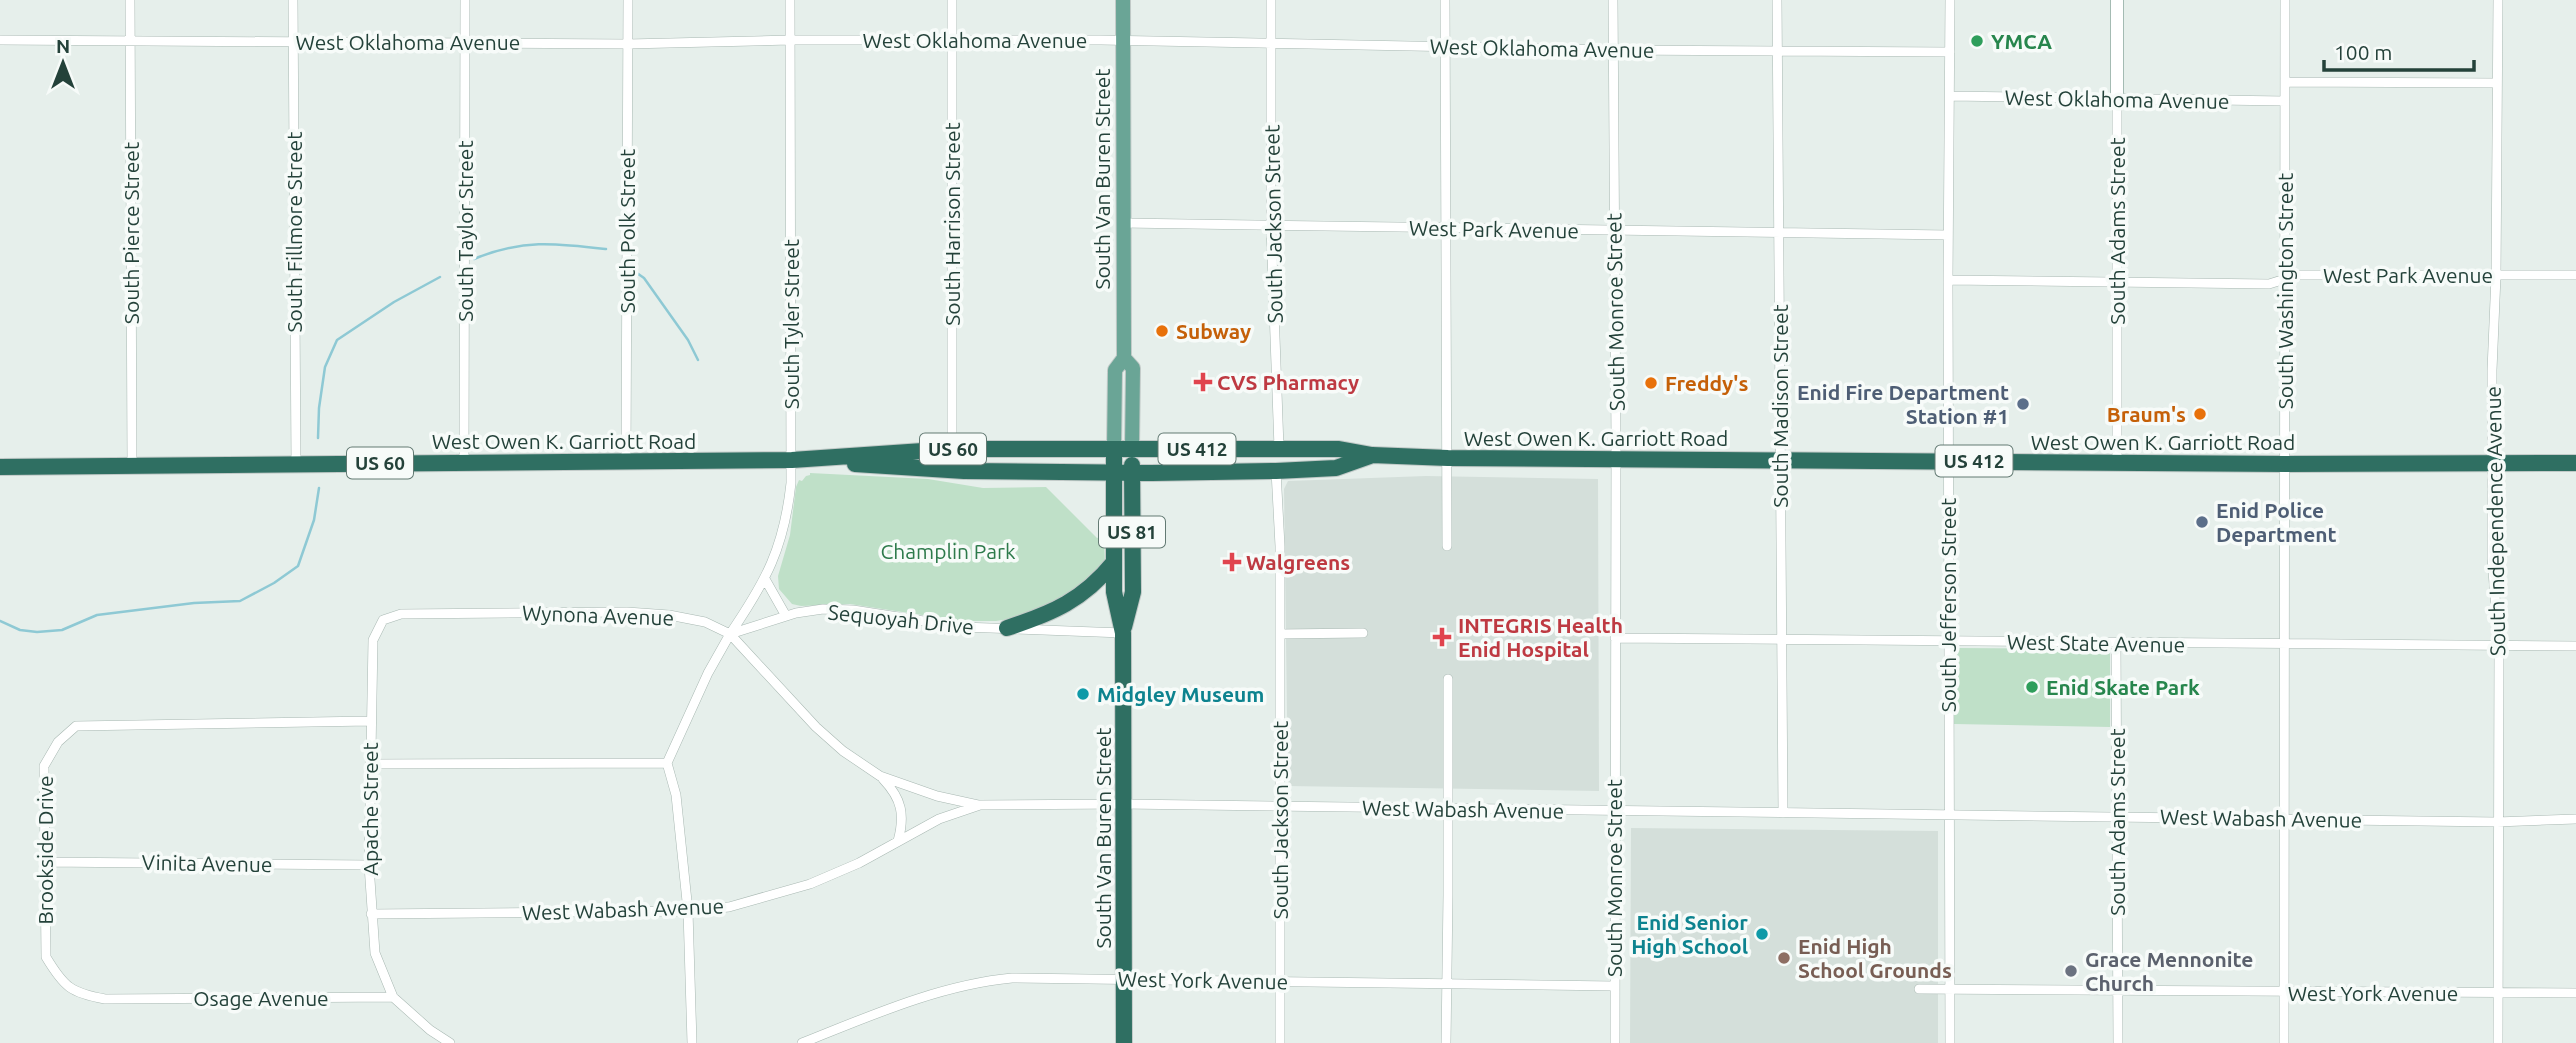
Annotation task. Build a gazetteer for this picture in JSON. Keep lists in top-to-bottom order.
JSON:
{
  "streets": {
    "highway": [
      "South Van Buren Street",
      "West Owen K. Garriott Road",
      "US 60",
      "US 412",
      "US 81"
    ],
    "street": [
      "West Oklahoma Avenue",
      "South Harrison Street",
      "South Jackson Street",
      "West Park Avenue",
      "South Taylor Street",
      "South Polk Street",
      "South Adams Street",
      "South Fillmore Street",
      "South Pierce Street",
      "South Washington Street",
      "South Monroe Street",
      "South Tyler Street",
      "South Madison Street",
      "South Independence Avenue",
      "South Jefferson Street",
      "Wynona Avenue",
      "Sequoyah Drive",
      "West State Avenue",
      "Apache Street",
      "West Wabash Avenue",
      "Brookside Drive",
      "Vinita Avenue",
      "West York Avenue",
      "Osage Avenue"
    ]
  },
  "crossings": [
    ["West Oklahoma Avenue", "South Van Buren Street"],
    ["West Oklahoma Avenue", "South Harrison Street"],
    ["West Oklahoma Avenue", "South Jackson Street"],
    ["West Oklahoma Avenue", "South Taylor Street"],
    ["West Oklahoma Avenue", "South Polk Street"],
    ["West Oklahoma Avenue", "South Adams Street"],
    ["West Oklahoma Avenue", "South Fillmore Street"],
    ["West Oklahoma Avenue", "South Pierce Street"],
    ["West Oklahoma Avenue", "South Washington Street"],
    ["West Oklahoma Avenue", "South Monroe Street"],
    ["West Oklahoma Avenue", "South Tyler Street"],
    ["West Oklahoma Avenue", "South Madison Street"],
    ["West Oklahoma Avenue", "South Jefferson Street"],
    ["South Van Buren Street", "West Park Avenue"],
    ["South Van Buren Street", "West Owen K. Garriott Road"],
    ["South Van Buren Street", "Sequoyah Drive"],
    ["South Van Buren Street", "West Wabash Avenue"],
    ["South Van Buren Street", "West York Avenue"],
    ["South Harrison Street", "West Owen K. Garriott Road"],
    ["South Jackson Street", "West Park Avenue"],
    ["South Jackson Street", "West Owen K. Garriott Road"],
    ["South Jackson Street", "West Wabash Avenue"],
    ["South Jackson Street", "West York Avenue"],
    ["West Park Avenue", "South Adams Street"],
    ["West Park Avenue", "South Washington Street"],
    ["West Park Avenue", "South Monroe Street"],
    ["West Park Avenue", "South Madison Street"],
    ["West Park Avenue", "South Independence Avenue"],
    ["West Park Avenue", "South Jefferson Street"],
    ["South Taylor Street", "West Owen K. Garriott Road"],
    ["South Polk Street", "West Owen K. Garriott Road"],
    ["South Adams Street", "West Owen K. Garriott Road"],
    ["South Adams Street", "West State Avenue"],
    ["South Adams Street", "West Wabash Avenue"],
    ["South Adams Street", "West York Avenue"],
    ["South Fillmore Street", "West Owen K. Garriott Road"],
    ["South Pierce Street", "West Owen K. Garriott Road"],
    ["South Washington Street", "West Owen K. Garriott Road"],
    ["South Washington Street", "West State Avenue"],
    ["South Washington Street", "West Wabash Avenue"],
    ["South Washington Street", "West York Avenue"],
    ["South Monroe Street", "West Owen K. Garriott Road"],
    ["South Monroe Street", "West State Avenue"],
    ["South Monroe Street", "West Wabash Avenue"],
    ["South Monroe Street", "West York Avenue"],
    ["South Tyler Street", "West Owen K. Garriott Road"],
    ["South Tyler Street", "Wynona Avenue"],
    ["South Tyler Street", "Sequoyah Drive"],
    ["South Madison Street", "West Owen K. Garriott Road"],
    ["South Madison Street", "West State Avenue"],
    ["South Madison Street", "West Wabash Avenue"],
    ["West Owen K. Garriott Road", "South Independence Avenue"],
    ["West Owen K. Garriott Road", "South Jefferson Street"],
    ["South Independence Avenue", "West State Avenue"],
    ["South Independence Avenue", "West Wabash Avenue"],
    ["South Independence Avenue", "West York Avenue"],
    ["South Jefferson Street", "West State Avenue"],
    ["South Jefferson Street", "West Wabash Avenue"],
    ["South Jefferson Street", "West York Avenue"],
    ["Wynona Avenue", "Sequoyah Drive"],
    ["Wynona Avenue", "Apache Street"],
    ["Wynona Avenue", "West Wabash Avenue"],
    ["Apache Street", "West Wabash Avenue"],
    ["Apache Street", "Brookside Drive"],
    ["Apache Street", "Vinita Avenue"],
    ["Apache Street", "Osage Avenue"],
    ["Brookside Drive", "Vinita Avenue"],
    ["Brookside Drive", "Osage Avenue"]
  ],
  "parks": ["Champlin Park"],
  "places": {
    "other": [
      "YMCA",
      "Subway",
      "Freddy's",
      "Enid Fire Department Station #1",
      "Braum's",
      "Enid Police Department",
      "Enid Skate Park",
      "Midgley Museum",
      "Enid Senior High School",
      "Enid High School Grounds",
      "Grace Mennonite Church"
    ],
    "health": ["CVS Pharmacy", "Walgreens", "INTEGRIS Health Enid Hospital"]
  },
  "scale_bar": "100 m",
  "north": "top"
}
